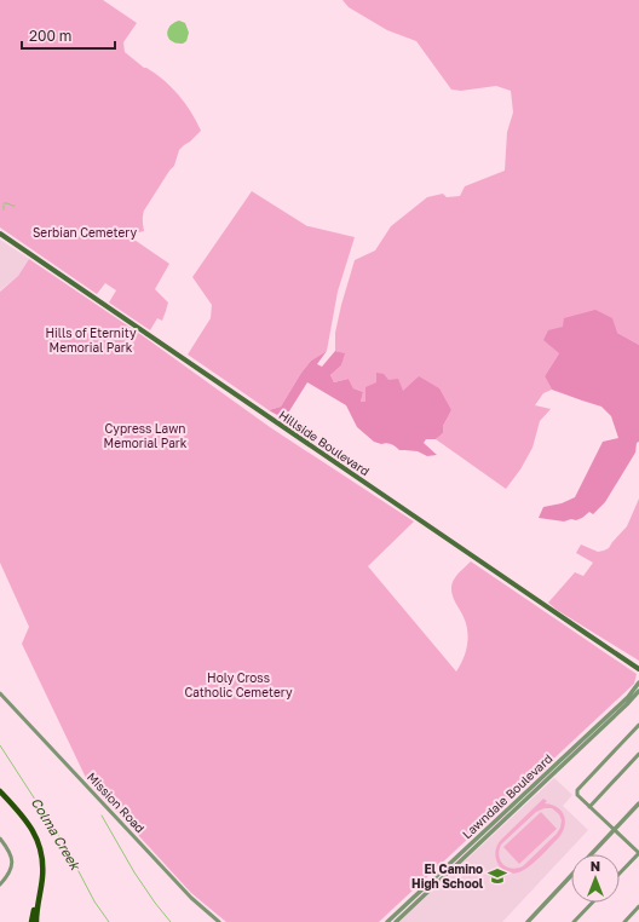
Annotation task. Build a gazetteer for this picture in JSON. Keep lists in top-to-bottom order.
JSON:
{
  "streets": {
    "main road": ["Hillside Boulevard"],
    "street": ["Lawndale Boulevard", "Mission Road"]
  },
  "water": ["Colma Creek"],
  "parks": [
    "Serbian Cemetery",
    "Hills of Eternity Memorial Park",
    "Cypress Lawn Memorial Park",
    "Holy Cross Catholic Cemetery"
  ],
  "places": {
    "school or university": ["El Camino High School"]
  },
  "scale_bar": "200 m",
  "north": "top"
}
